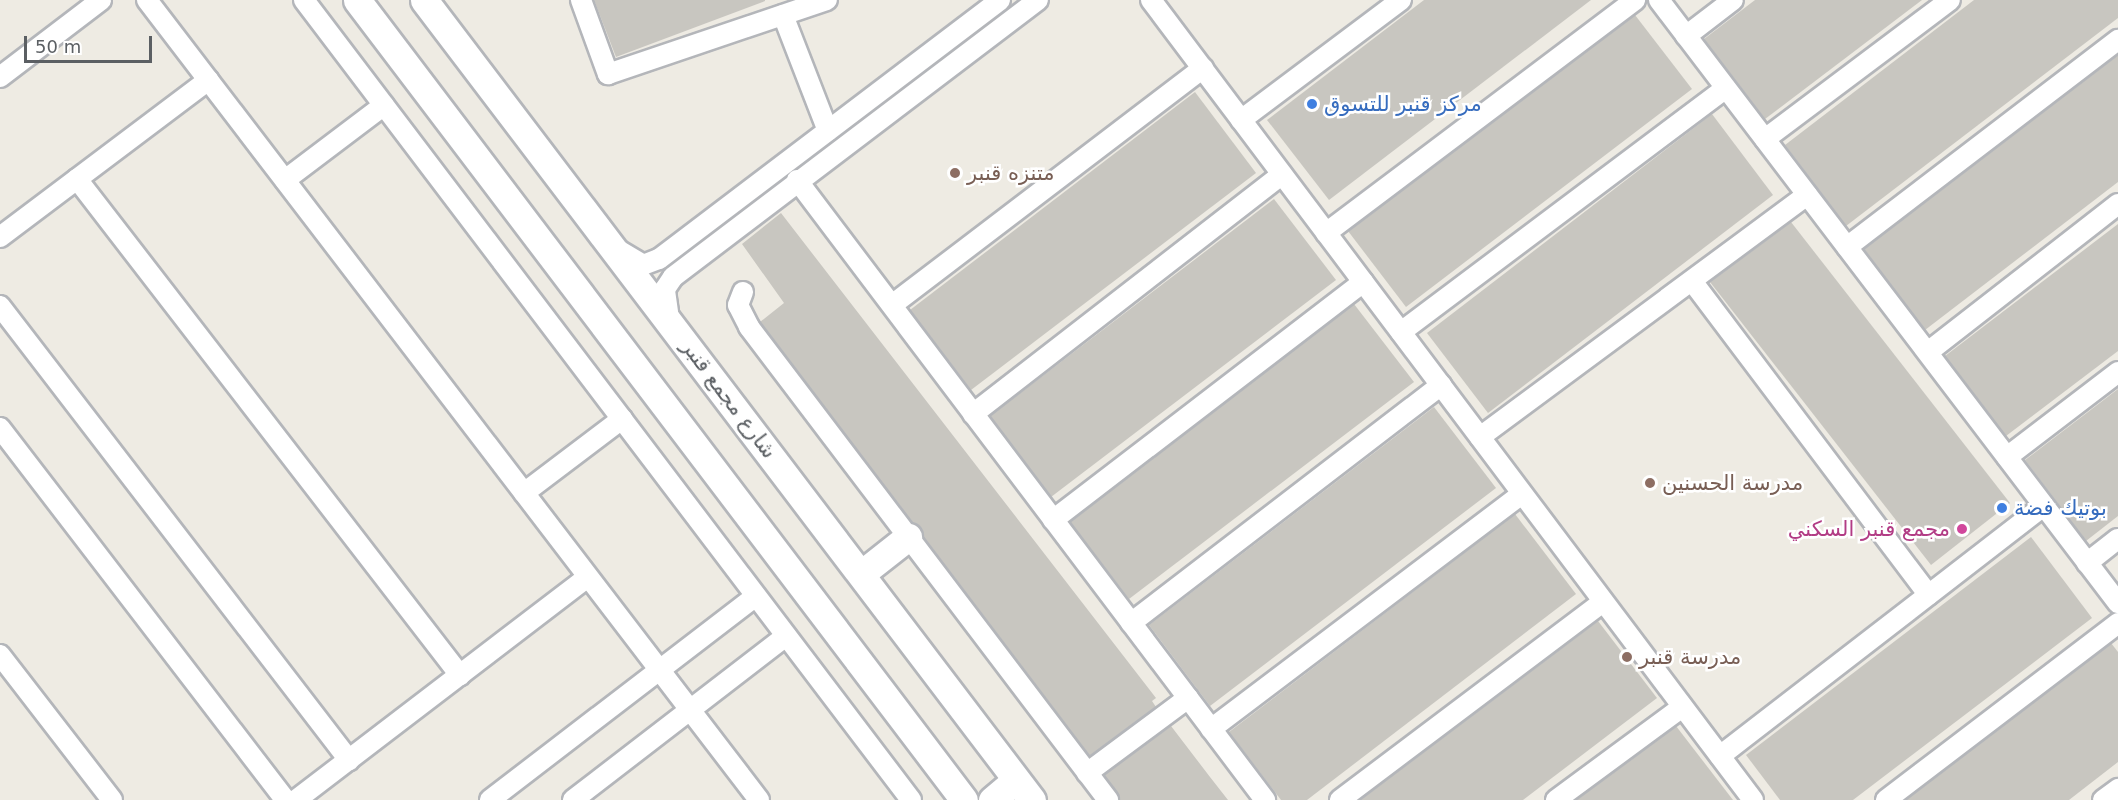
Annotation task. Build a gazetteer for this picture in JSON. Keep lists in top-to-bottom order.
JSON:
{
  "streets": {
    "main road": ["شارع مجمع قنبر"]
  },
  "places": [
    "مركز قنبر للتسوق",
    "متنزه قنبر",
    "مدرسة الحسنين",
    "بوتيك فضة",
    "مجمع قنبر السكني",
    "مدرسة قنبر"
  ],
  "scale_bar": "50 m"
}
